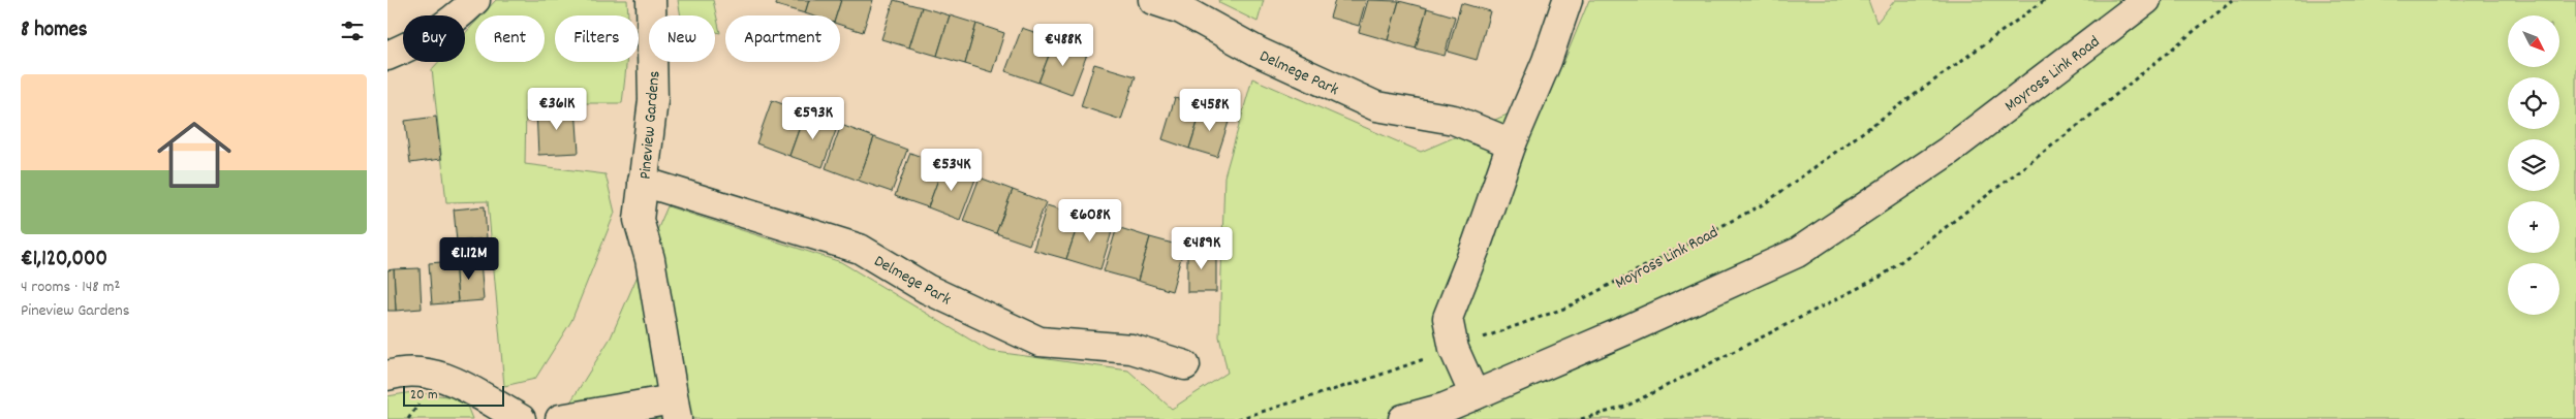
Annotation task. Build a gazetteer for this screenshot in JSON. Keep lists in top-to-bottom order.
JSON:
{
  "streets": {
    "street": ["Delmege Park", "Moyross Link Road", "Pineview Gardens"]
  },
  "crossings": [
    ["Delmege Park", "Pineview Gardens"]
  ],
  "scale_bar": "20 m",
  "north": "bottom right",
  "page": {
    "heading": "8 homes",
    "map_buttons": ["+", "−"],
    "chip": [
      "Buy",
      "Rent",
      "Filters",
      "New",
      "Apartment"
    ],
    "price": [
      "€488K",
      "€361K",
      "€458K",
      "€593K",
      "€534K",
      "€608K",
      "€489K",
      "€1.12M"
    ],
    "list": [
      {
        "name": "€1,120,000",
        "note": "4 rooms · 148 m² · Pineview Gardens"
      }
    ],
    "scale": "20 m"
  }
}
